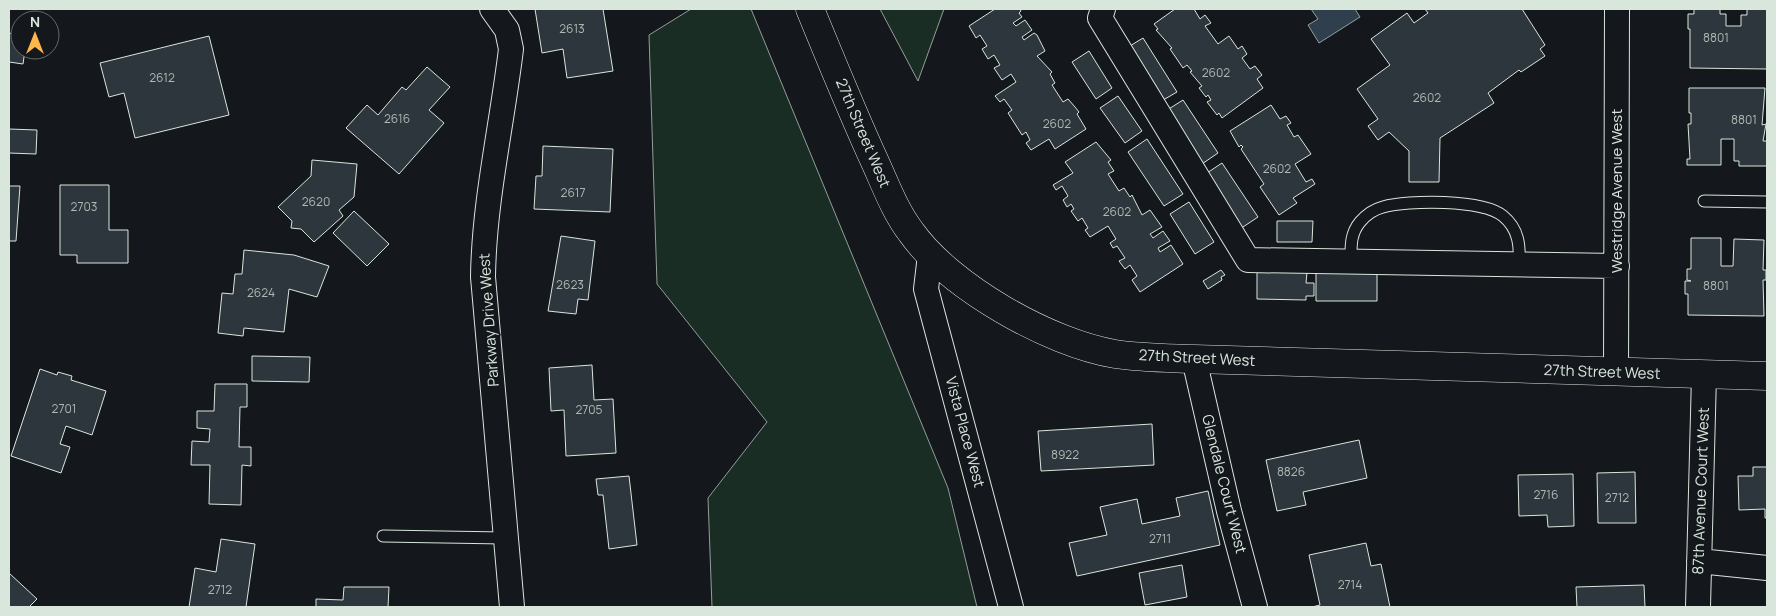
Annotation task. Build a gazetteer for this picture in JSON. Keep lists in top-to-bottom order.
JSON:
{
  "streets": {
    "street": [
      "27th Street West",
      "Westridge Avenue West",
      "Parkway Drive West",
      "Vista Place West",
      "Glendale Court West",
      "87th Avenue Court West"
    ]
  },
  "crossings": [
    ["27th Street West", "Westridge Avenue West"],
    ["27th Street West", "Vista Place West"],
    ["27th Street West", "Glendale Court West"],
    ["27th Street West", "87th Avenue Court West"]
  ],
  "house_numbers": [
    "2613",
    "8801",
    "2602",
    "2612",
    "2602",
    "2616",
    "8801",
    "2602",
    "2602",
    "2617",
    "2620",
    "2703",
    "2602",
    "2623",
    "8801",
    "2624",
    "2701",
    "2705",
    "8922",
    "8826",
    "2716",
    "2712",
    "2711",
    "2714",
    "2712"
  ],
  "north": "top"
}
